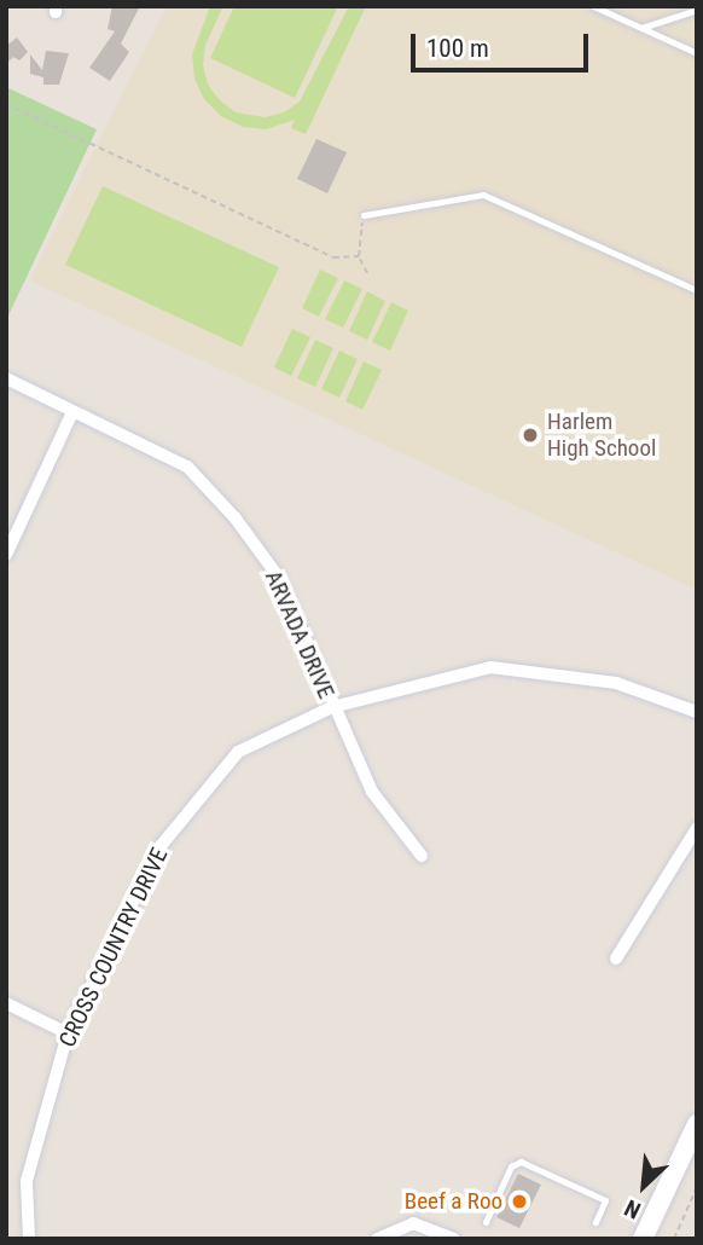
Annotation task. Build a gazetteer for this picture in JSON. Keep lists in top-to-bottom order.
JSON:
{
  "streets": {
    "street": ["ARVADA DRIVE", "CROSS COUNTRY DRIVE"]
  },
  "crossings": [
    ["ARVADA DRIVE", "CROSS COUNTRY DRIVE"]
  ],
  "places": ["Harlem High School", "Beef a Roo"],
  "scale_bar": "100 m",
  "north": "bottom left"
}
